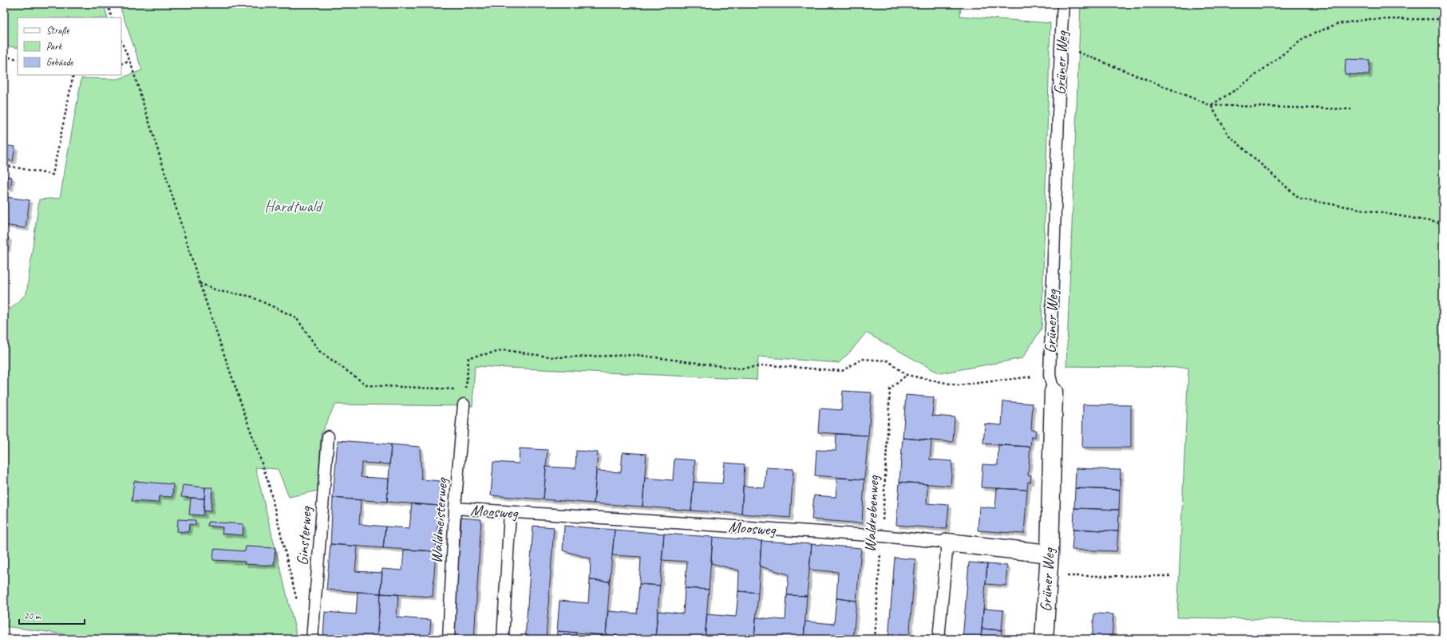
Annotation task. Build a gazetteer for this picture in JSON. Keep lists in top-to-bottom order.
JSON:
{
  "streets": {
    "street": ["Grüner Weg", "Moosweg"],
    "lane": ["Waldmeisterweg", "Ginsterweg"],
    "path": ["Waldrebenweg"]
  },
  "crossings": [
    ["Grüner Weg", "Moosweg"],
    ["Moosweg", "Waldrebenweg"],
    ["Moosweg", "Waldmeisterweg"]
  ],
  "parks": ["Hardtwald"],
  "legend": ["Straße", "Park", "Gebäude"],
  "scale_bar": "20 m"
}
